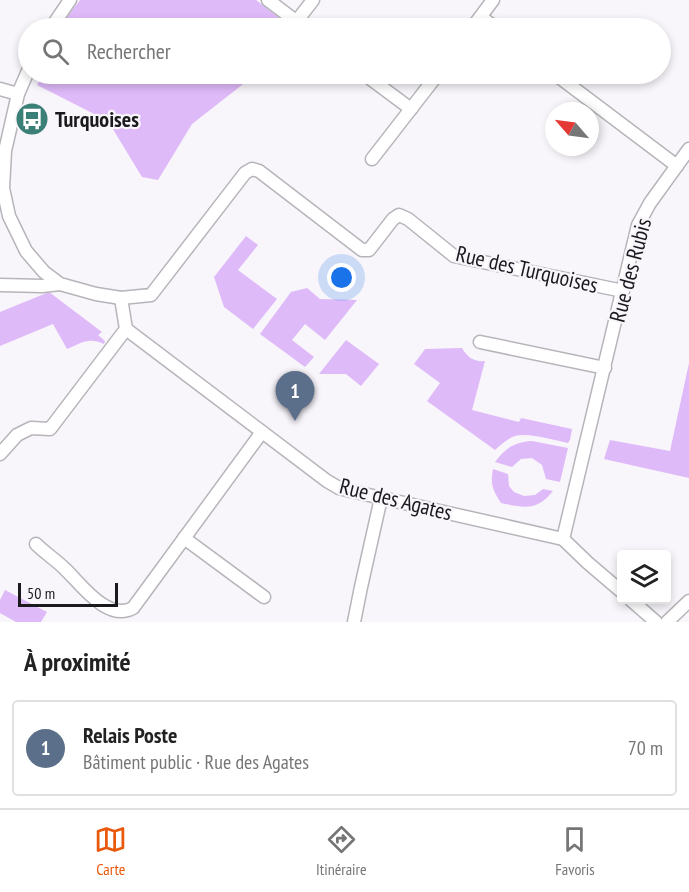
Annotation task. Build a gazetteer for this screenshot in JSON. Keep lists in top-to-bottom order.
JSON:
{
  "streets": {
    "street": ["Rue des Turquoises", "Rue des Rubis", "Rue des Agates"]
  },
  "crossings": [
    ["Rue des Turquoises", "Rue des Rubis"],
    ["Rue des Rubis", "Rue des Agates"]
  ],
  "places": {
    "bus stop": ["Turquoises"]
  },
  "scale_bar": "50 m",
  "north": "top left",
  "page": {
    "search": "Rechercher",
    "pins": "1",
    "scale": "50 m",
    "heading": "À proximité",
    "list": [
      {
        "mark": "1",
        "name": "Relais Poste",
        "note": "Bâtiment public · Rue des Agates",
        "value": "70 m"
      }
    ],
    "nav": ["Carte", "Itinéraire", "Favoris"]
  }
}
